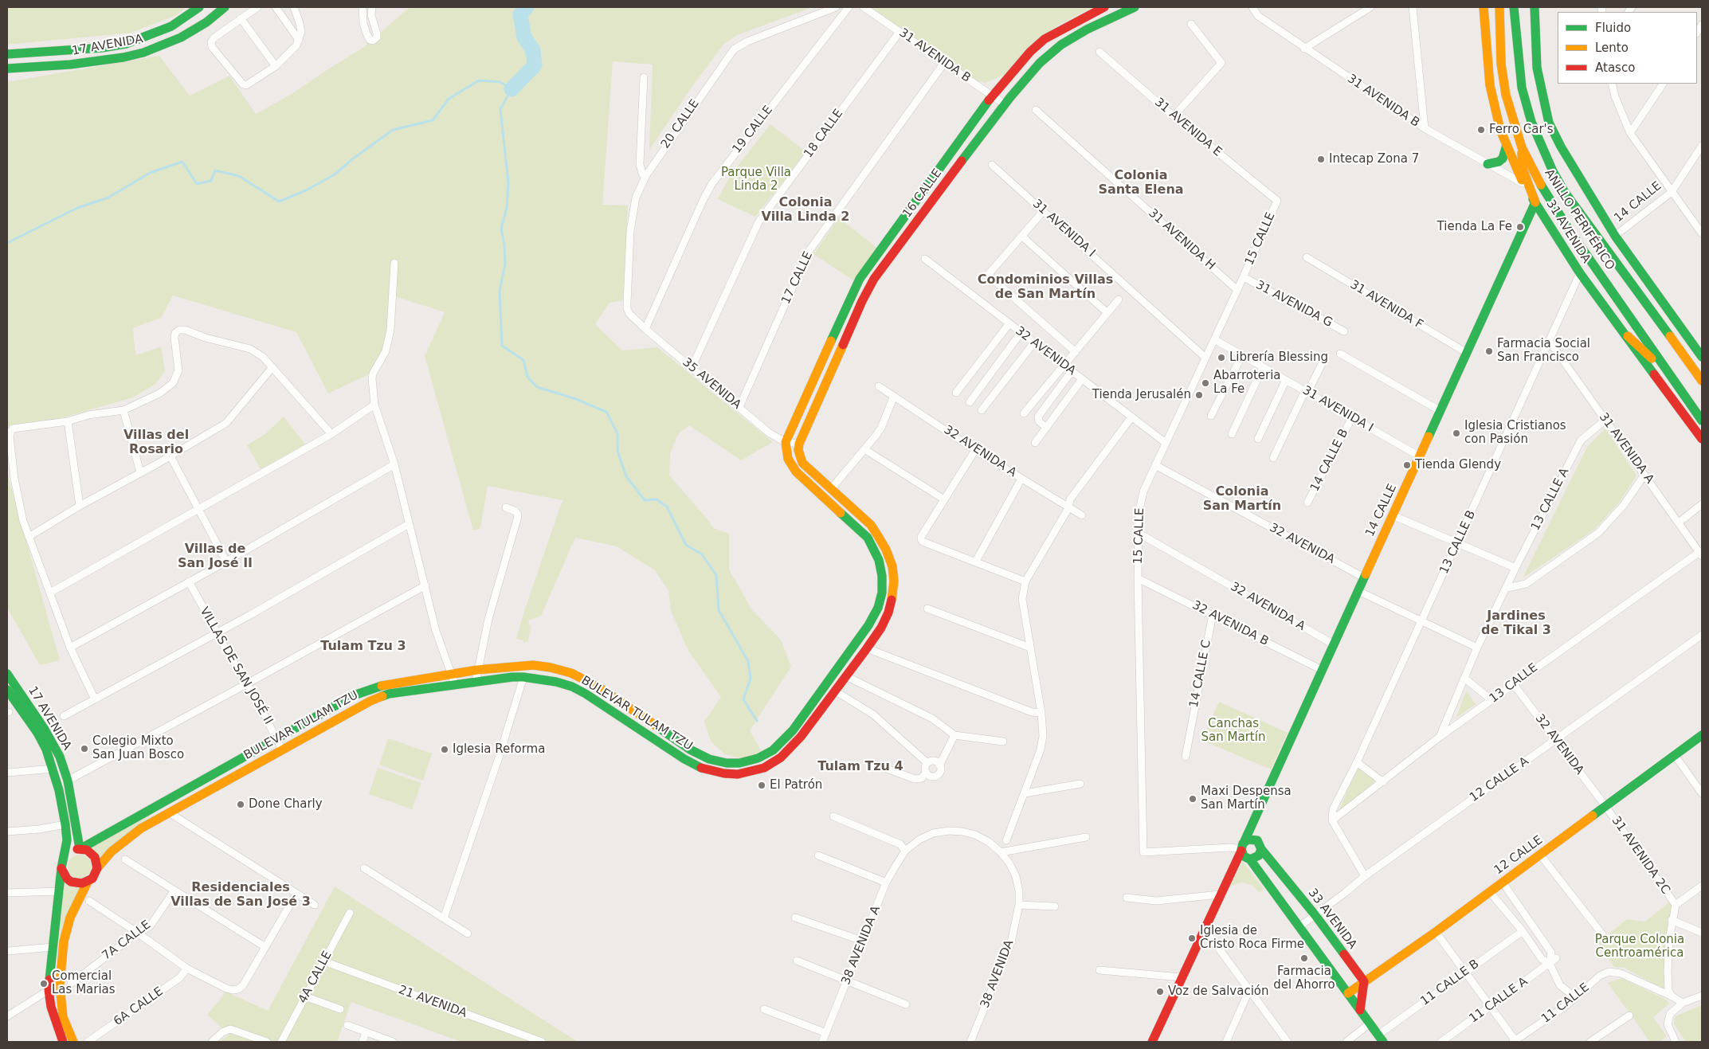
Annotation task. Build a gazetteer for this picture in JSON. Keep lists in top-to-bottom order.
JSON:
{
  "streets": {
    "main road": [
      "17 AVENIDA",
      "16 CALLE",
      "14 CALLE",
      "ANILLO PERIFÉRICO",
      "31 AVENIDA",
      "BULEVAR TULAM TZU",
      "12 CALLE",
      "33 AVENIDA"
    ],
    "street": [
      "31 AVENIDA B",
      "20 CALLE",
      "31 AVENIDA E",
      "19 CALLE",
      "18 CALLE",
      "31 AVENIDA I",
      "15 CALLE",
      "31 AVENIDA H",
      "17 CALLE",
      "31 AVENIDA G",
      "31 AVENIDA F",
      "32 AVENIDA",
      "35 AVENIDA",
      "31 AVENIDA A",
      "32 AVENIDA A",
      "14 CALLE B",
      "13 CALLE A",
      "13 CALLE B",
      "32 AVENIDA B",
      "VILLAS DE SAN JOSÉ II",
      "14 CALLE C",
      "13 CALLE",
      "12 CALLE A",
      "31 AVENIDA 2C",
      "7A CALLE",
      "38 AVENIDA A",
      "38 AVENIDA",
      "4A CALLE",
      "11 CALLE B",
      "11 CALLE A",
      "21 AVENIDA",
      "11 CALLE",
      "6A CALLE"
    ]
  },
  "crossings": [
    ["17 AVENIDA", "BULEVAR TULAM TZU"],
    ["31 AVENIDA B", "18 CALLE"],
    ["31 AVENIDA B", "16 CALLE"],
    ["31 AVENIDA B", "31 AVENIDA"],
    ["31 AVENIDA B", "17 CALLE"],
    ["20 CALLE", "35 AVENIDA"],
    ["31 AVENIDA E", "15 CALLE"],
    ["19 CALLE", "35 AVENIDA"],
    ["18 CALLE", "35 AVENIDA"],
    ["16 CALLE", "35 AVENIDA"],
    ["16 CALLE", "BULEVAR TULAM TZU"],
    ["14 CALLE", "31 AVENIDA I"],
    ["14 CALLE", "31 AVENIDA"],
    ["14 CALLE", "15 CALLE"],
    ["14 CALLE", "31 AVENIDA F"],
    ["14 CALLE", "32 AVENIDA"],
    ["14 CALLE", "32 AVENIDA A"],
    ["14 CALLE", "32 AVENIDA B"],
    ["31 AVENIDA I", "15 CALLE"],
    ["31 AVENIDA I", "14 CALLE B"],
    ["31 AVENIDA", "13 CALLE B"],
    ["15 CALLE", "31 AVENIDA H"],
    ["15 CALLE", "31 AVENIDA G"],
    ["15 CALLE", "32 AVENIDA"],
    ["15 CALLE", "32 AVENIDA A"],
    ["15 CALLE", "32 AVENIDA B"],
    ["17 CALLE", "35 AVENIDA"],
    ["32 AVENIDA", "13 CALLE"],
    ["32 AVENIDA", "12 CALLE A"],
    ["32 AVENIDA", "12 CALLE"],
    ["32 AVENIDA", "31 AVENIDA 2C"],
    ["35 AVENIDA", "BULEVAR TULAM TZU"],
    ["31 AVENIDA A", "13 CALLE A"],
    ["31 AVENIDA A", "13 CALLE B"],
    ["31 AVENIDA A", "13 CALLE"],
    ["13 CALLE A", "13 CALLE"],
    ["13 CALLE B", "13 CALLE"],
    ["32 AVENIDA B", "14 CALLE C"],
    ["VILLAS DE SAN JOSÉ II", "BULEVAR TULAM TZU"],
    ["12 CALLE A", "33 AVENIDA"],
    ["12 CALLE", "31 AVENIDA 2C"],
    ["12 CALLE", "33 AVENIDA"],
    ["4A CALLE", "21 AVENIDA"]
  ],
  "districts": [
    "Colonia Santa Elena",
    "Colonia Villa Linda 2",
    "Condominios Villas de San Martín",
    "Villas del Rosario",
    "Colonia San Martín",
    "Villas de San José II",
    "Jardines de Tikal 3",
    "Tulam Tzu 3",
    "Tulam Tzu 4",
    "Residenciales Villas de San José 3"
  ],
  "parks": ["Parque Villa Linda 2", "Canchas San Martín", "Parque Colonia Centroamérica"],
  "places": [
    "Ferro Car's",
    "Intecap Zona 7",
    "Tienda La Fe",
    "Farmacia Social San Francisco",
    "Librería Blessing",
    "Abarroteria La Fe",
    "Tienda Jerusalén",
    "Iglesia Cristianos con Pasión",
    "Tienda Glendy",
    "Colegio Mixto San Juan Bosco",
    "Iglesia Reforma",
    "El Patrón",
    "Maxi Despensa San Martín",
    "Done Charly",
    "Iglesia de Cristo Roca Firme",
    "Farmacia del Ahorro",
    "Comercial Las Marias",
    "Voz de Salvación"
  ],
  "legend": ["Fluido", "Lento", "Atasco"]
}
